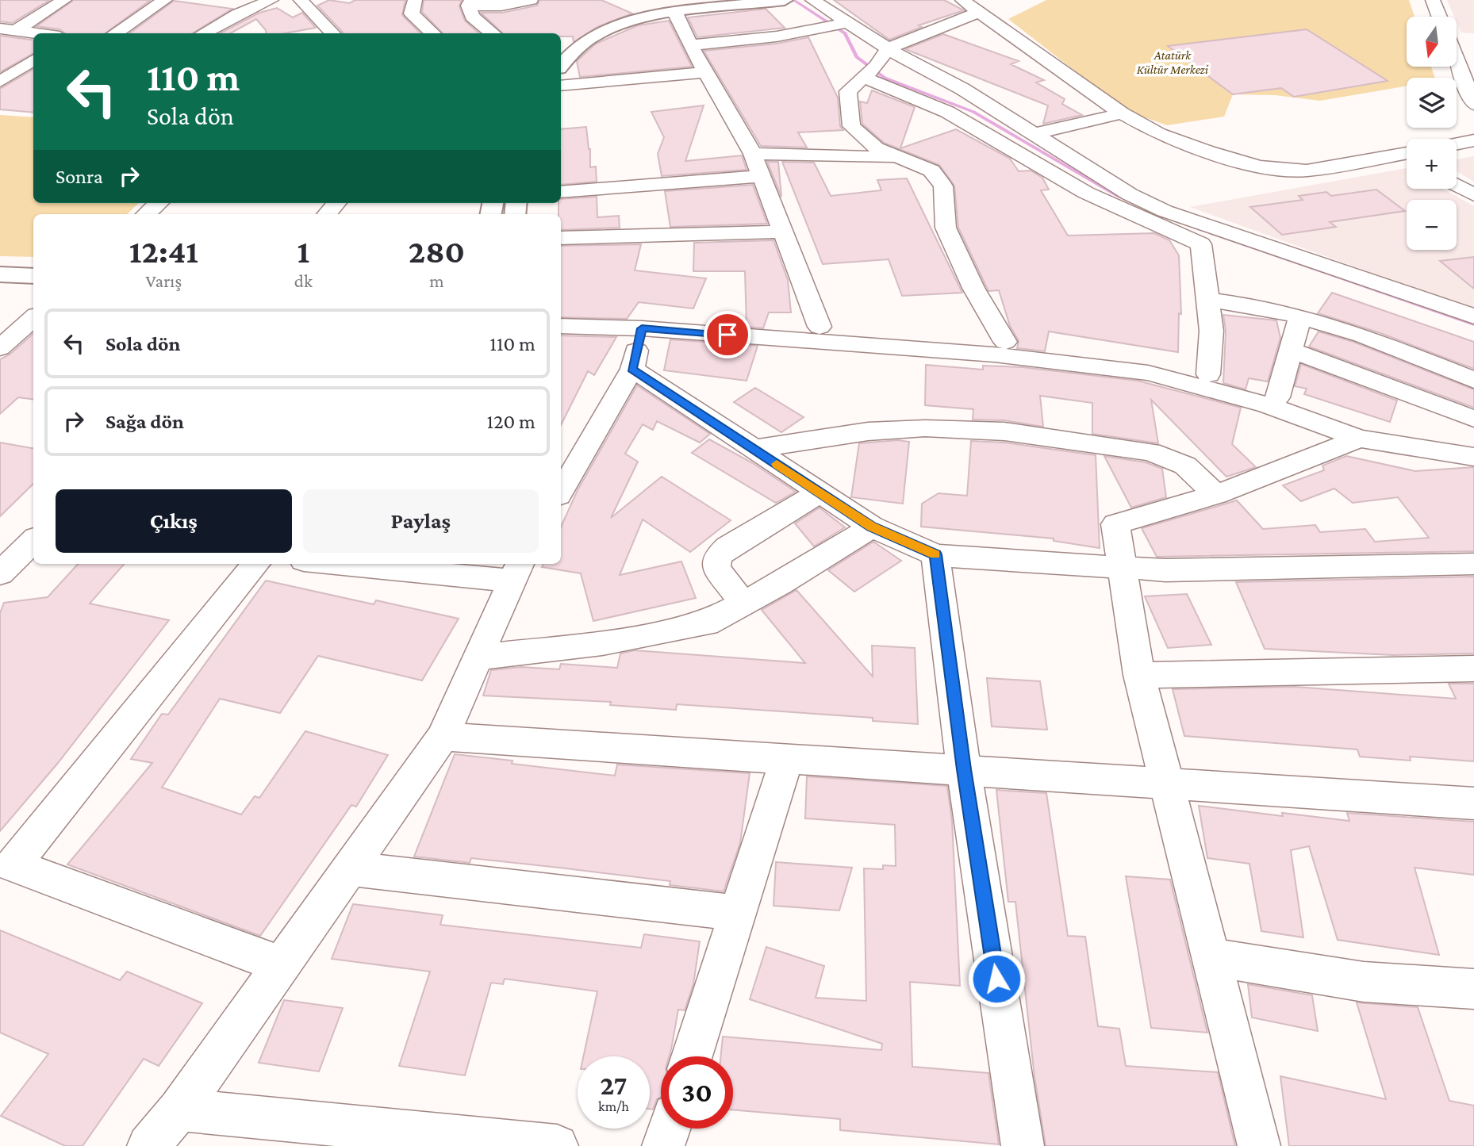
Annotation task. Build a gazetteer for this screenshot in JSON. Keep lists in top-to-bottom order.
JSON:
{
  "parks": ["Atatürk Kültür Merkezi"],
  "north": "bottom",
  "page": {
    "map_buttons": ["+", "−"],
    "turn": ["110 m", "Sola dön"],
    "then": "Sonra",
    "eta": [
      "12:41",
      "Varış",
      "1",
      "dk",
      "280",
      "m"
    ],
    "list": [
      {
        "name": "Sola dön",
        "value": "110 m"
      },
      {
        "name": "Sağa dön",
        "value": "120 m"
      }
    ],
    "buttons": ["Çıkış", "Paylaş"],
    "speed": "27 km/h",
    "limit": "30"
  }
}
